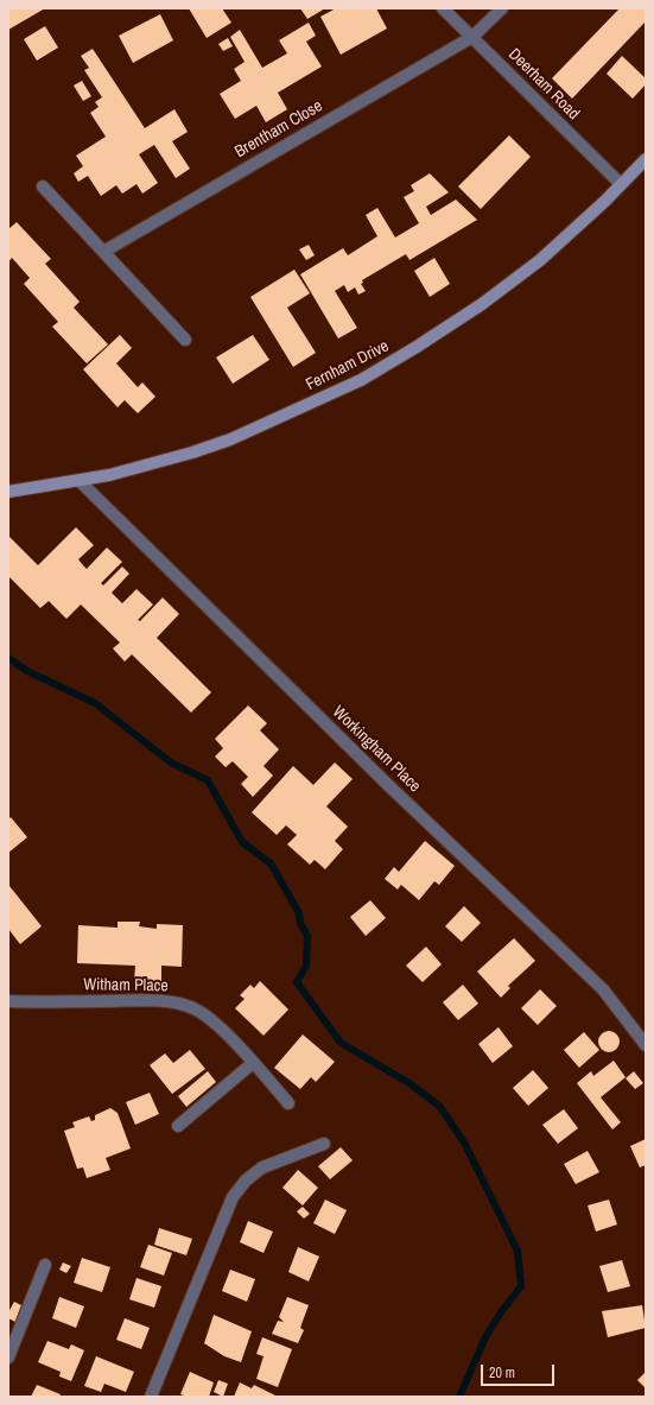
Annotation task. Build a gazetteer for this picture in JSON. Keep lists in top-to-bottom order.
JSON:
{
  "streets": {
    "street": [
      "Deerham Road",
      "Brentham Close",
      "Fernham Drive",
      "Workingham Place",
      "Witham Place"
    ]
  },
  "crossings": [
    ["Deerham Road", "Brentham Close"],
    ["Deerham Road", "Fernham Drive"],
    ["Fernham Drive", "Workingham Place"]
  ],
  "scale_bar": "20 m"
}
